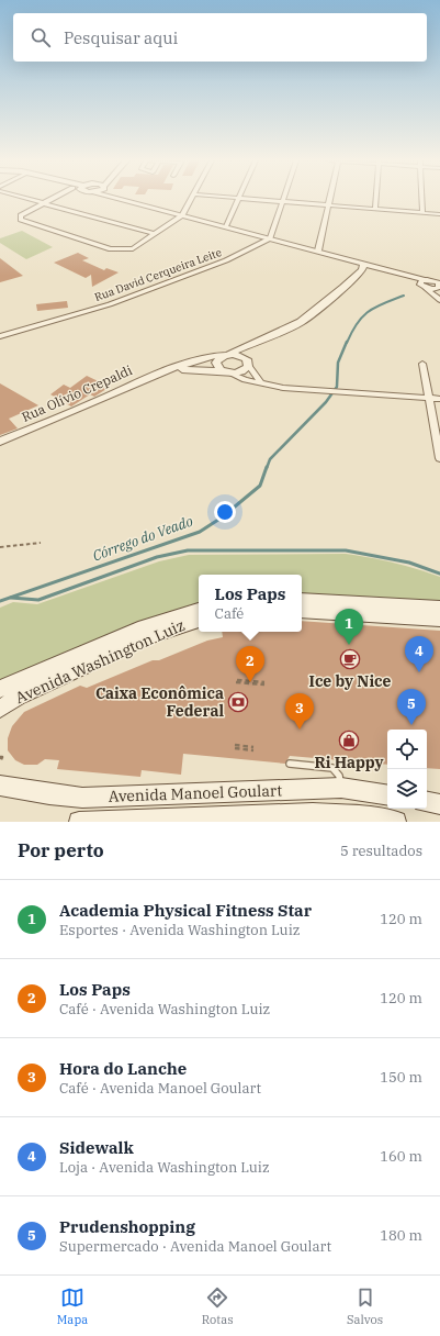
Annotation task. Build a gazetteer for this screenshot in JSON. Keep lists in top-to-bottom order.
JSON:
{
  "streets": {
    "main road": ["Avenida Washington Luiz", "Avenida Manoel Goulart"],
    "street": ["Rua David Cerqueira Leite", "Rua Olívio Crepaldi"]
  },
  "water": ["Córrego do Veado"],
  "places": {
    "cafe": ["Ice by Nice"],
    "bank": ["Caixa Econômica Federal"],
    "shop": ["Ri Happy"]
  },
  "page": {
    "search": "Pesquisar aqui",
    "popup": ["Los Paps", "Café"],
    "pins": [
      "1",
      "4",
      "2",
      "5",
      "3"
    ],
    "heading": ["Por perto", "5 resultados"],
    "list": [
      {
        "mark": "1",
        "name": "Academia Physical Fitness Star",
        "note": "Esportes · Avenida Washington Luiz",
        "value": "120 m"
      },
      {
        "mark": "2",
        "name": "Los Paps",
        "note": "Café · Avenida Washington Luiz",
        "value": "120 m"
      },
      {
        "mark": "3",
        "name": "Hora do Lanche",
        "note": "Café · Avenida Manoel Goulart",
        "value": "150 m"
      },
      {
        "mark": "4",
        "name": "Sidewalk",
        "note": "Loja · Avenida Washington Luiz",
        "value": "160 m"
      },
      {
        "mark": "5",
        "name": "Prudenshopping",
        "note": "Supermercado · Avenida Manoel Goulart",
        "value": "180 m"
      }
    ],
    "nav": ["Mapa", "Rotas", "Salvos"]
  }
}
